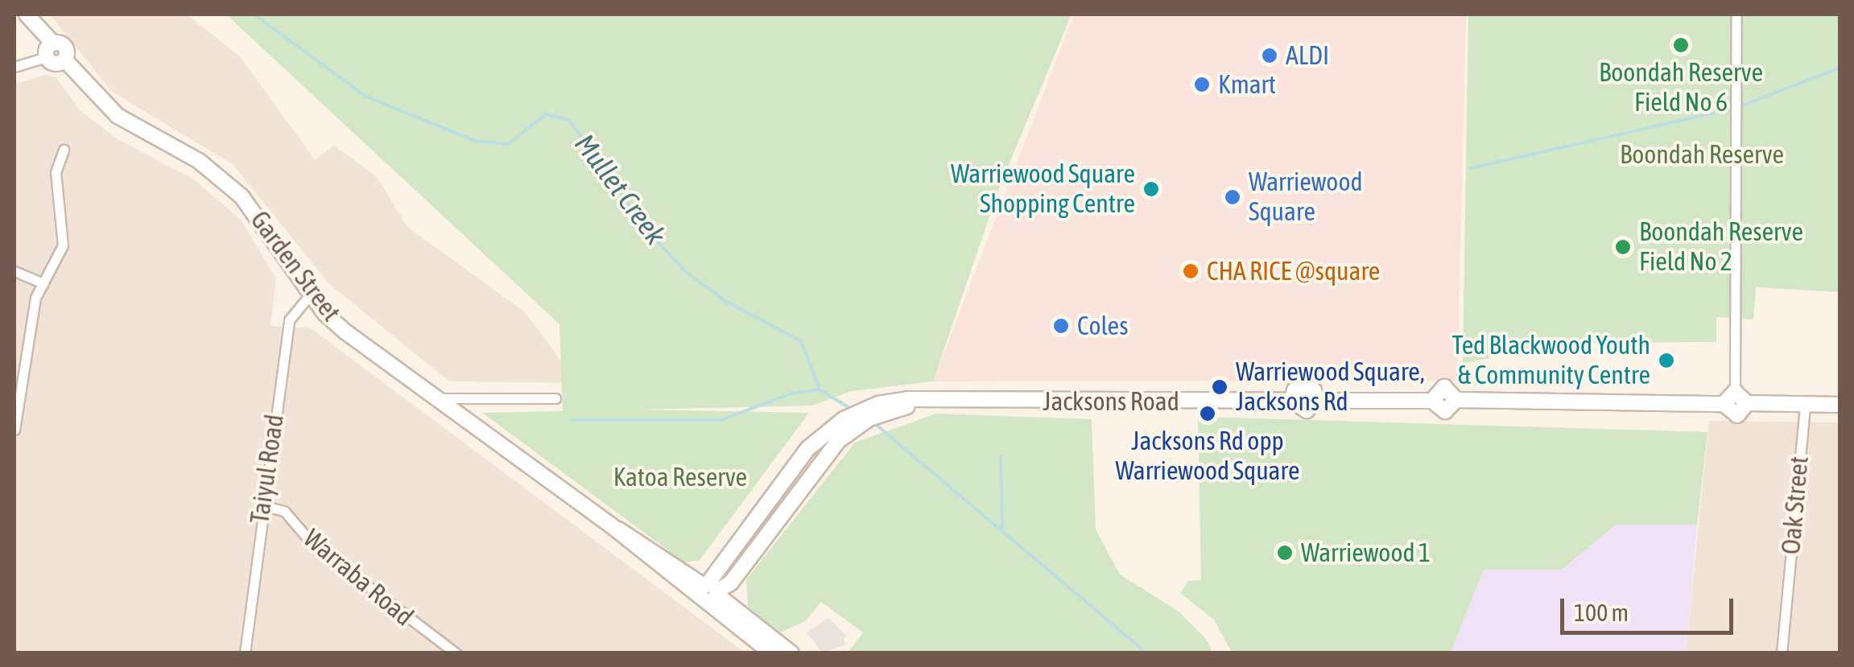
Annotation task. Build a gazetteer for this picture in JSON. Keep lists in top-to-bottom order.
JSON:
{
  "streets": {
    "street": [
      "Garden Street",
      "Jacksons Road",
      "Taiyul Road",
      "Oak Street",
      "Warraba Road"
    ]
  },
  "crossings": [
    ["Garden Street", "Jacksons Road"],
    ["Garden Street", "Taiyul Road"],
    ["Taiyul Road", "Warraba Road"]
  ],
  "water": ["Mullet Creek"],
  "parks": ["Boondah Reserve", "Katoa Reserve"],
  "places": [
    "Boondah Reserve Field No 6",
    "ALDI",
    "Kmart",
    "Warriewood Square Shopping Centre",
    "Warriewood Square",
    "Boondah Reserve Field No 2",
    "CHA RICE @square",
    "Coles",
    "Ted Blackwood Youth & Community Centre",
    "Warriewood Square, Jacksons Rd",
    "Jacksons Rd opp Warriewood Square",
    "Warriewood 1"
  ],
  "scale_bar": "100 m"
}
